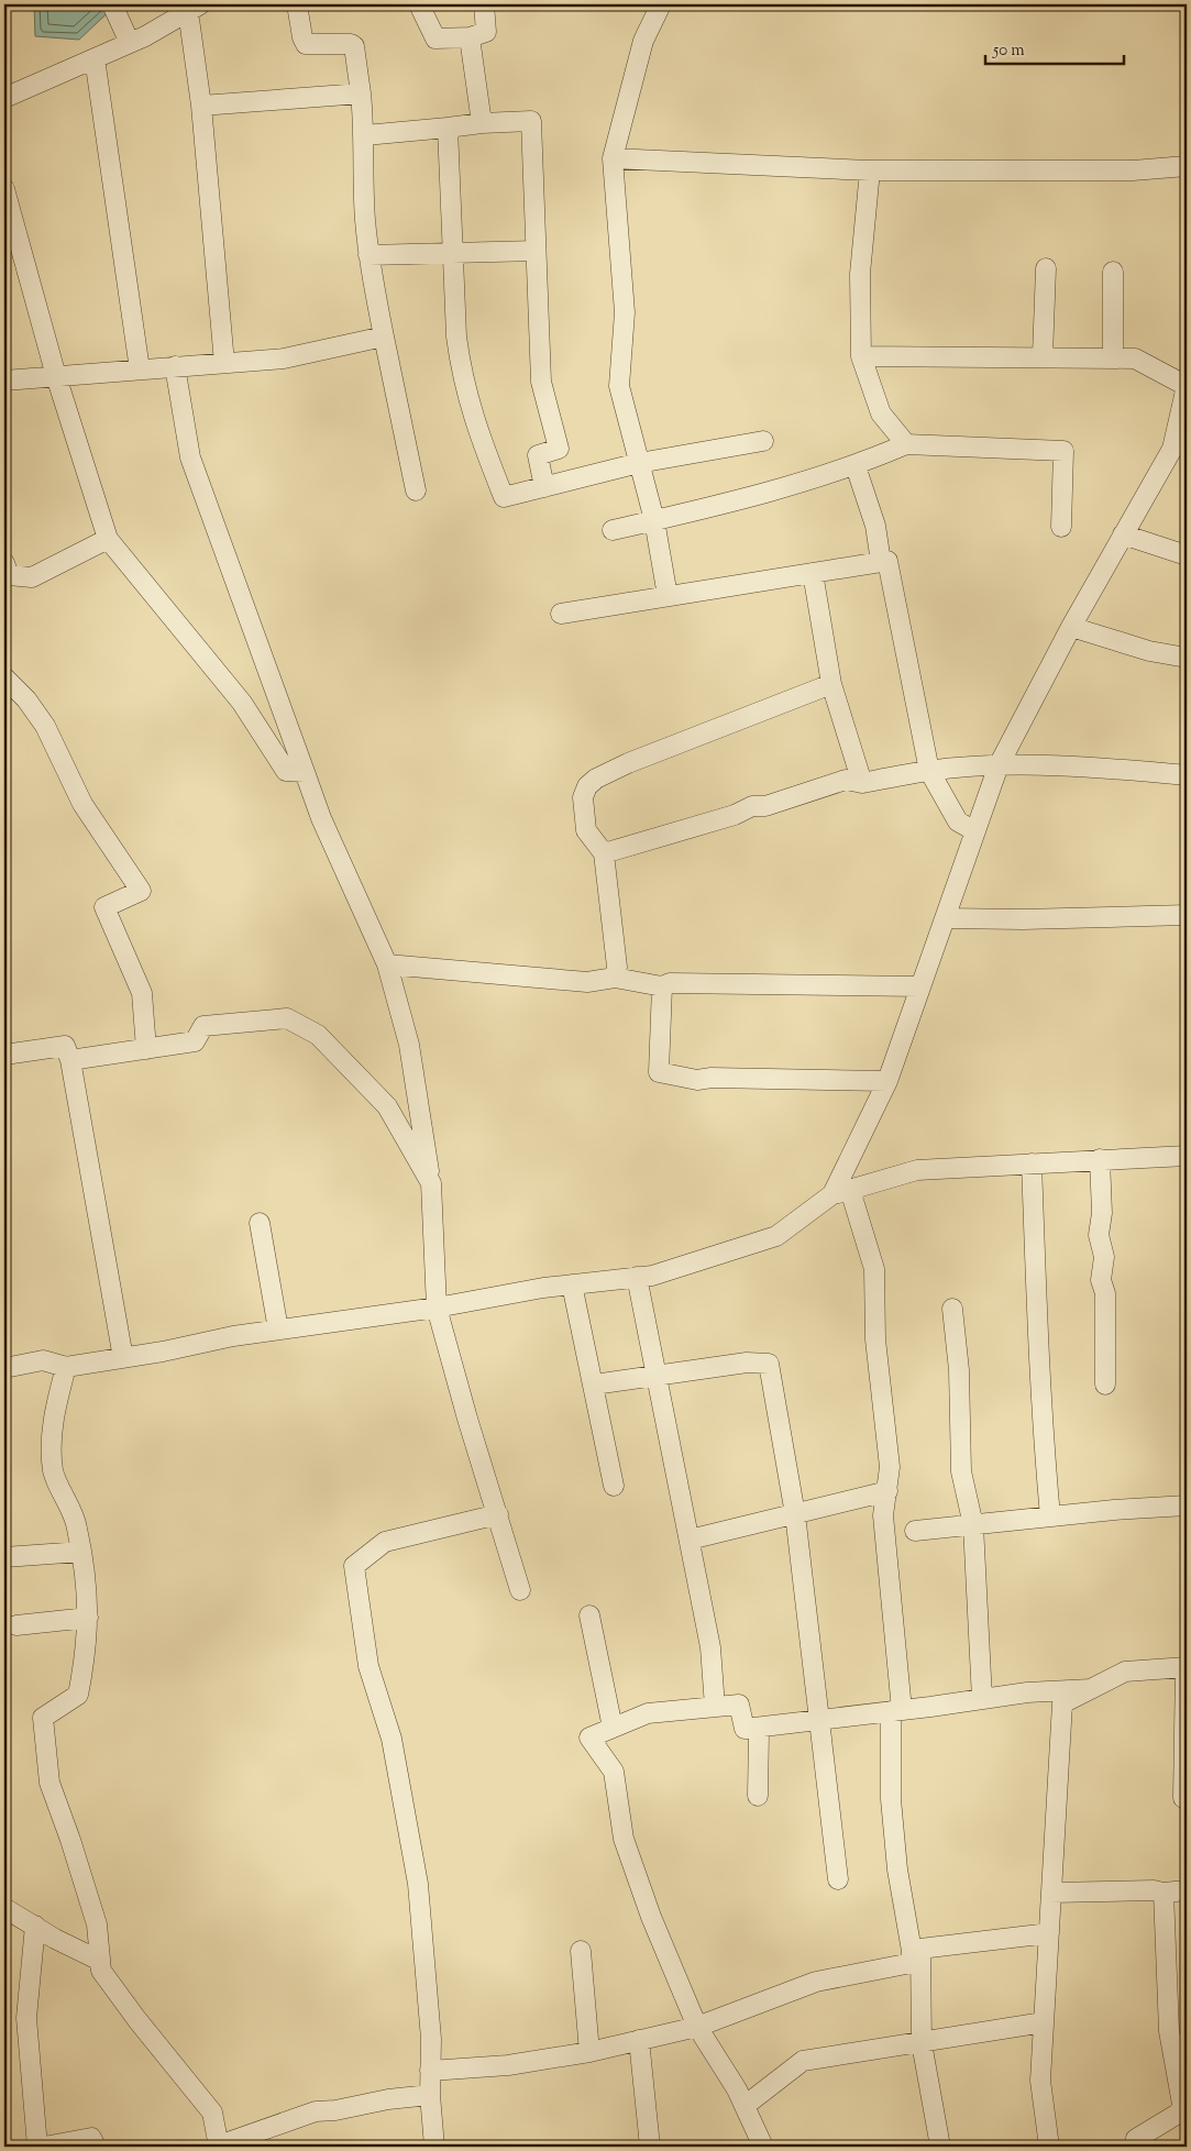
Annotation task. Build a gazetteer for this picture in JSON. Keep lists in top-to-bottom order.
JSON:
{
  "scale_bar": "50 m"
}
